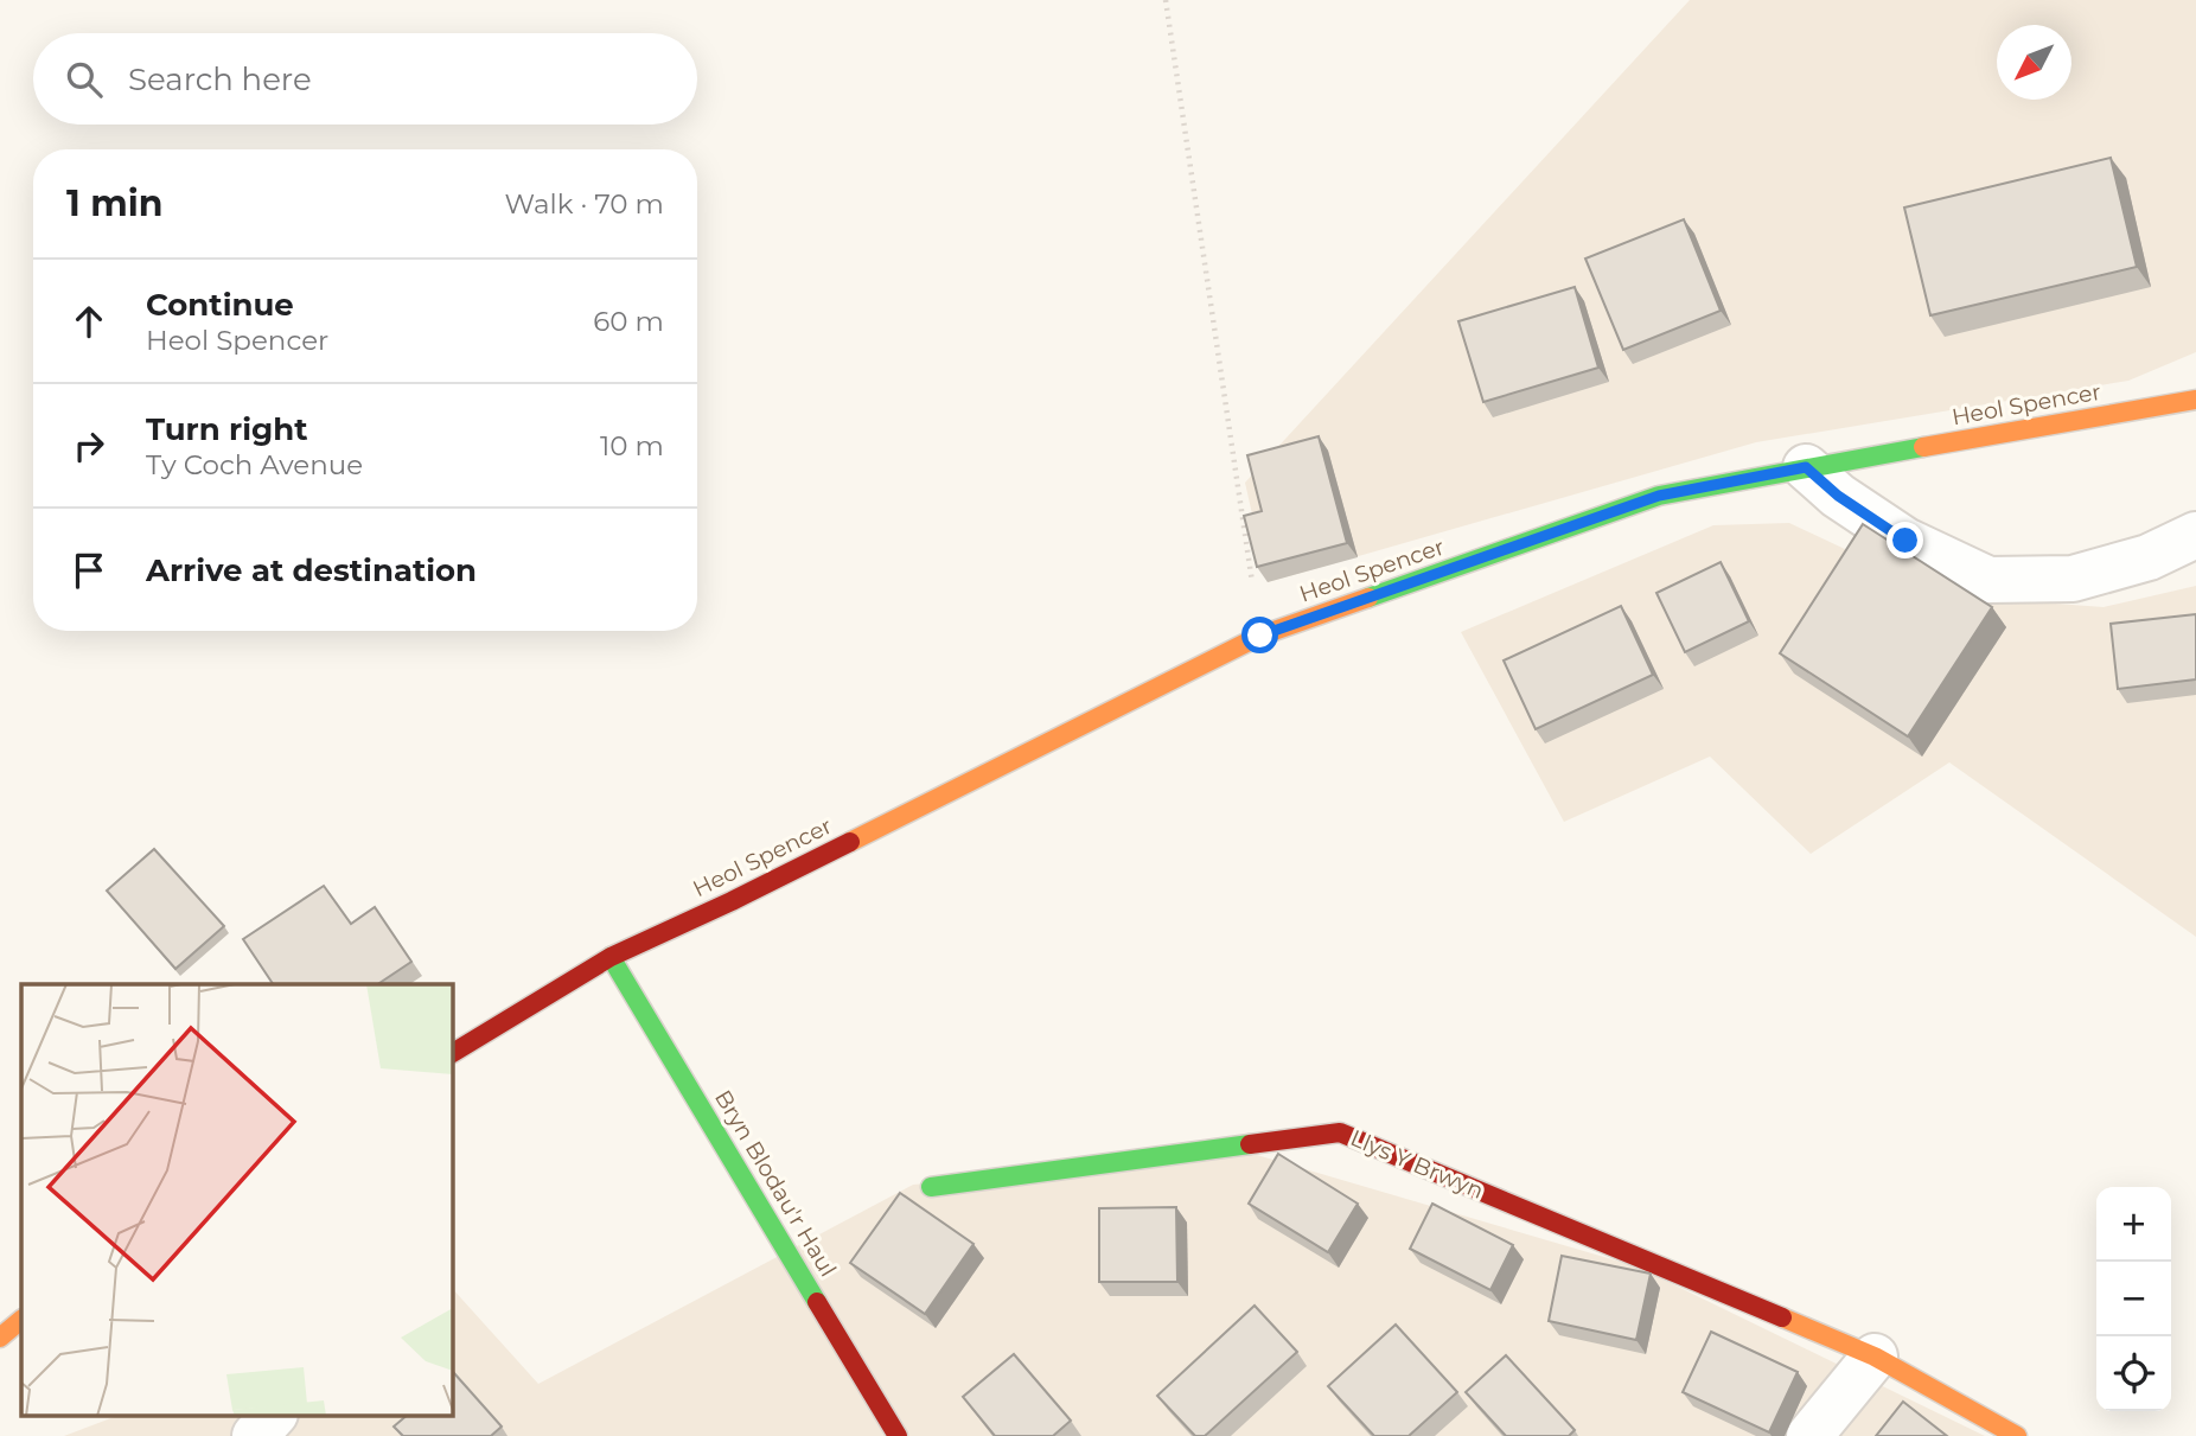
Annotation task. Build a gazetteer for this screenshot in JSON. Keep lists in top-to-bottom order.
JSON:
{
  "streets": {
    "street": ["Heol Spencer", "Llys Y Brwyn", "Bryn Blodau'r Haul"]
  },
  "crossings": [
    ["Heol Spencer", "Bryn Blodau'r Haul"]
  ],
  "north": "bottom left",
  "page": {
    "search": "Search here",
    "heading": ["1 min", "Walk · 70 m"],
    "list": [
      ["Continue", "Heol Spencer", "60 m"],
      ["Turn right", "Ty Coch Avenue", "10 m"],
      "Arrive at destination"
    ],
    "map_buttons": ["+", "−"]
  }
}
